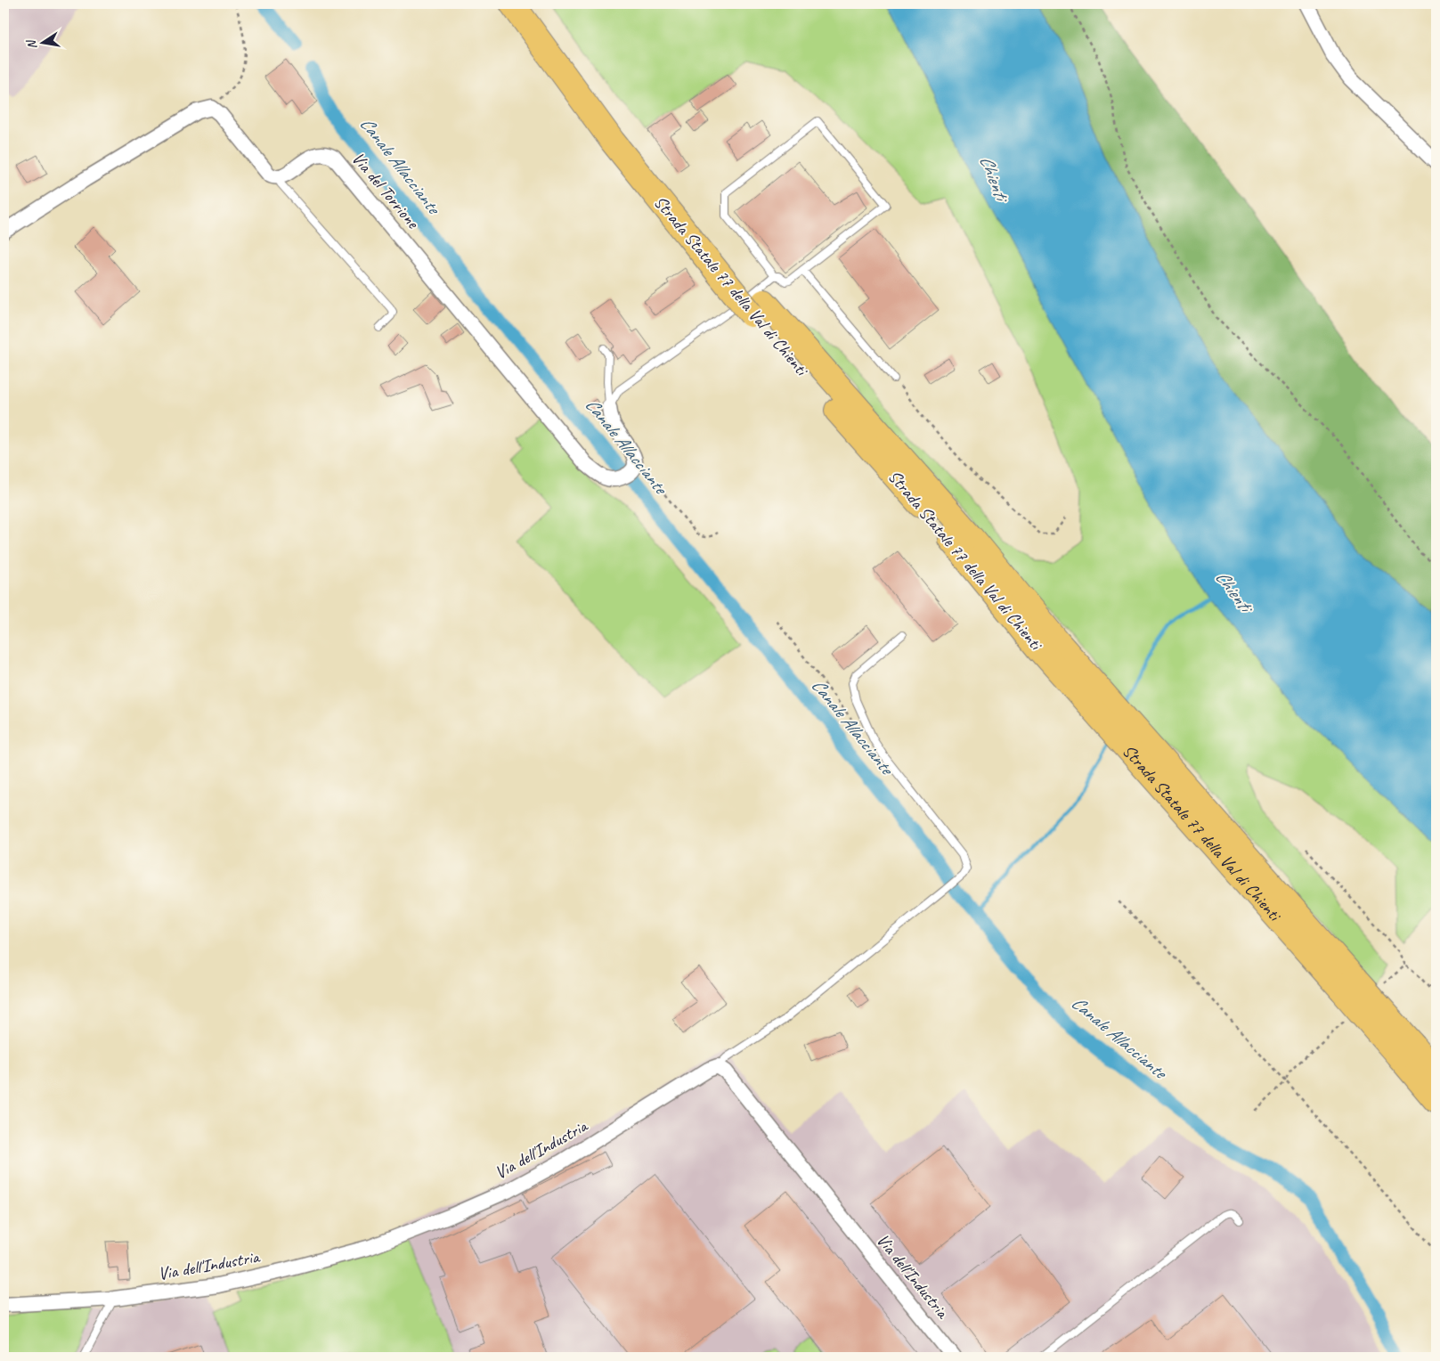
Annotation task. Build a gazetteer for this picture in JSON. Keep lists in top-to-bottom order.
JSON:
{
  "streets": {
    "highway": ["Strada Statale 77 della Val di Chienti"],
    "street": ["Via del Torrione", "Via dell'Industria"]
  },
  "water": ["Canale Allacciante", "Chienti"],
  "north": "left"
}
